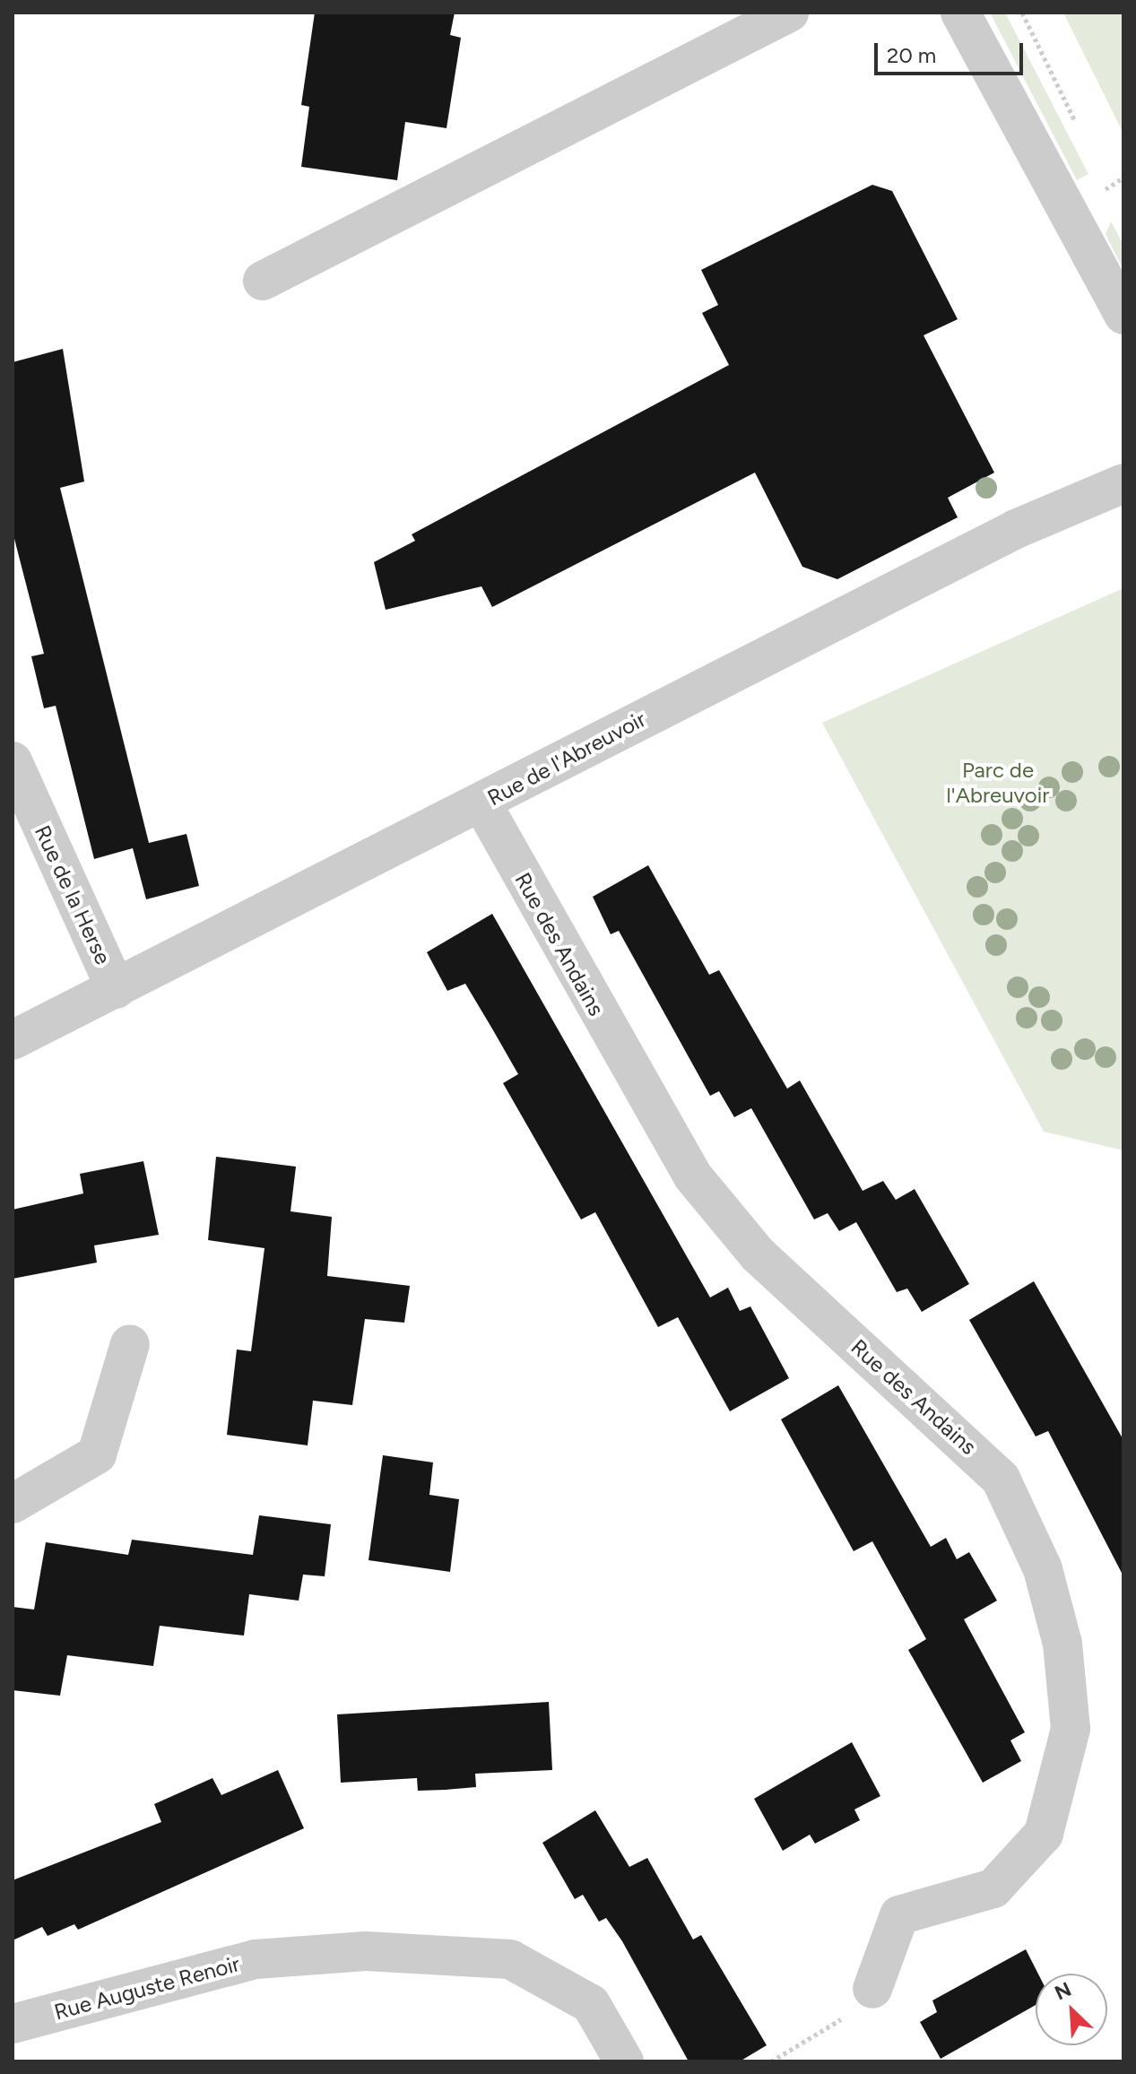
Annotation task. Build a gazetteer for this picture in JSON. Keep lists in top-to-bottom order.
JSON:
{
  "streets": {
    "street": [
      "Rue de l'Abreuvoir",
      "Rue de la Herse",
      "Rue des Andains",
      "Rue Auguste Renoir"
    ]
  },
  "crossings": [
    ["Rue de l'Abreuvoir", "Rue de la Herse"],
    ["Rue de l'Abreuvoir", "Rue des Andains"]
  ],
  "parks": ["Parc de l'Abreuvoir"],
  "scale_bar": "20 m",
  "north": "top left"
}
